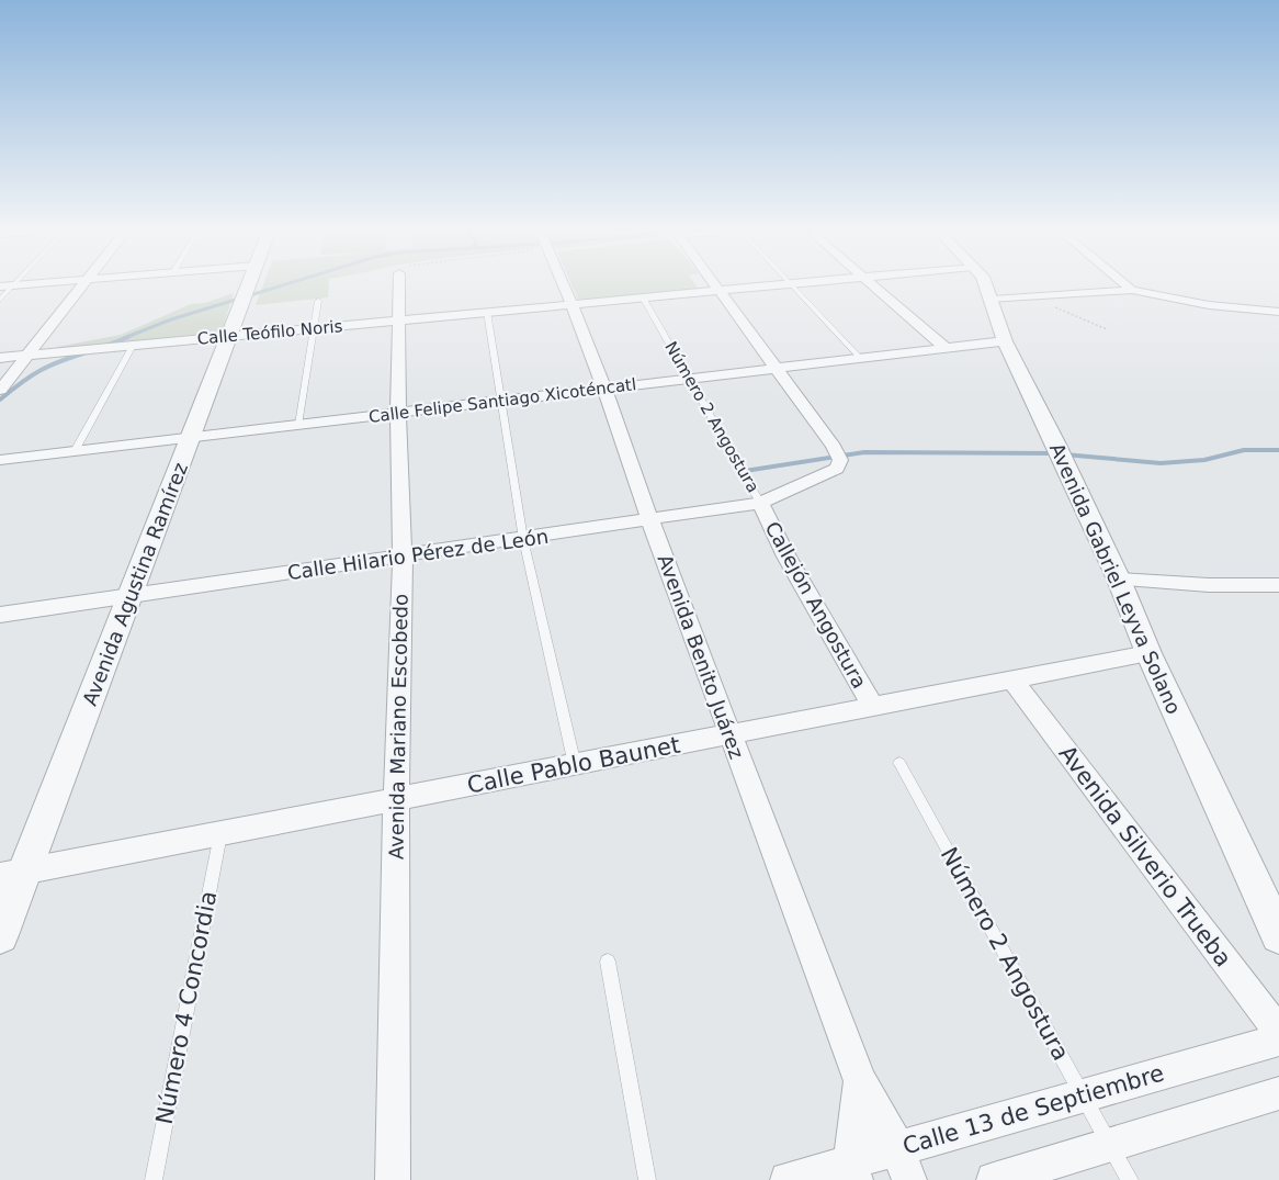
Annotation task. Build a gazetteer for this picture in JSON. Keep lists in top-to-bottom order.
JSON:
{
  "streets": {
    "street": [
      "Calle Teófilo Noris",
      "Calle Felipe Santiago Xicoténcatl",
      "Calle Hilario Pérez de León",
      "Avenida Gabriel Leyva Solano",
      "Avenida Agustina Ramírez",
      "Callejón Angostura",
      "Avenida Benito Juárez",
      "Avenida Mariano Escobedo",
      "Calle Pablo Baunet",
      "Avenida Silverio Trueba",
      "Calle 13 de Septiembre"
    ],
    "lane": ["Número 2 Angostura", "Número 4 Concordia"]
  },
  "crossings": [
    ["Calle Teófilo Noris", "Número 2 Angostura"],
    ["Calle Teófilo Noris", "Avenida Agustina Ramírez"],
    ["Calle Teófilo Noris", "Avenida Benito Juárez"],
    ["Calle Teófilo Noris", "Avenida Mariano Escobedo"],
    ["Calle Felipe Santiago Xicoténcatl", "Número 2 Angostura"],
    ["Calle Felipe Santiago Xicoténcatl", "Calle Hilario Pérez de León"],
    ["Calle Felipe Santiago Xicoténcatl", "Avenida Gabriel Leyva Solano"],
    ["Calle Felipe Santiago Xicoténcatl", "Avenida Agustina Ramírez"],
    ["Calle Felipe Santiago Xicoténcatl", "Avenida Benito Juárez"],
    ["Calle Felipe Santiago Xicoténcatl", "Avenida Mariano Escobedo"],
    ["Número 2 Angostura", "Calle Hilario Pérez de León"],
    ["Número 2 Angostura", "Callejón Angostura"],
    ["Número 2 Angostura", "Calle 13 de Septiembre"],
    ["Calle Hilario Pérez de León", "Avenida Agustina Ramírez"],
    ["Calle Hilario Pérez de León", "Callejón Angostura"],
    ["Calle Hilario Pérez de León", "Avenida Benito Juárez"],
    ["Calle Hilario Pérez de León", "Avenida Mariano Escobedo"],
    ["Avenida Gabriel Leyva Solano", "Calle Pablo Baunet"],
    ["Avenida Agustina Ramírez", "Calle Pablo Baunet"],
    ["Callejón Angostura", "Calle Pablo Baunet"],
    ["Avenida Benito Juárez", "Calle Pablo Baunet"],
    ["Avenida Benito Juárez", "Calle 13 de Septiembre"],
    ["Avenida Mariano Escobedo", "Calle Pablo Baunet"],
    ["Calle Pablo Baunet", "Avenida Silverio Trueba"],
    ["Calle Pablo Baunet", "Número 4 Concordia"]
  ]
}
